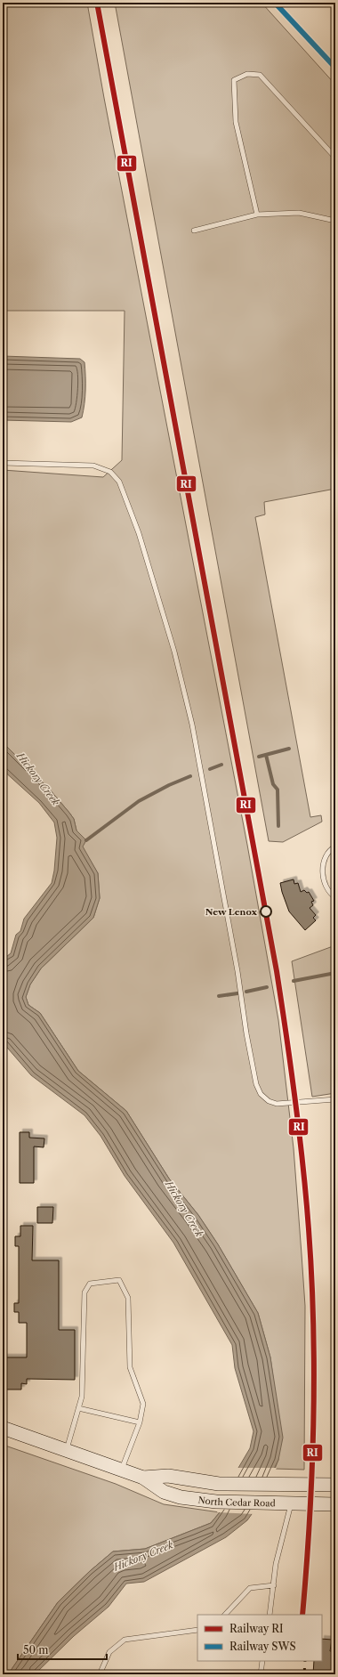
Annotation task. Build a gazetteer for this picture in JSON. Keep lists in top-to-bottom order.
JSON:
{
  "streets": {
    "street": ["North Cedar Road"]
  },
  "water": ["Hickory Creek"],
  "places": ["New Lenox"],
  "lines": ["rail line RI", "rail line SWS"],
  "legend": ["Railway RI", "Railway SWS"],
  "scale_bar": "50 m"
}
